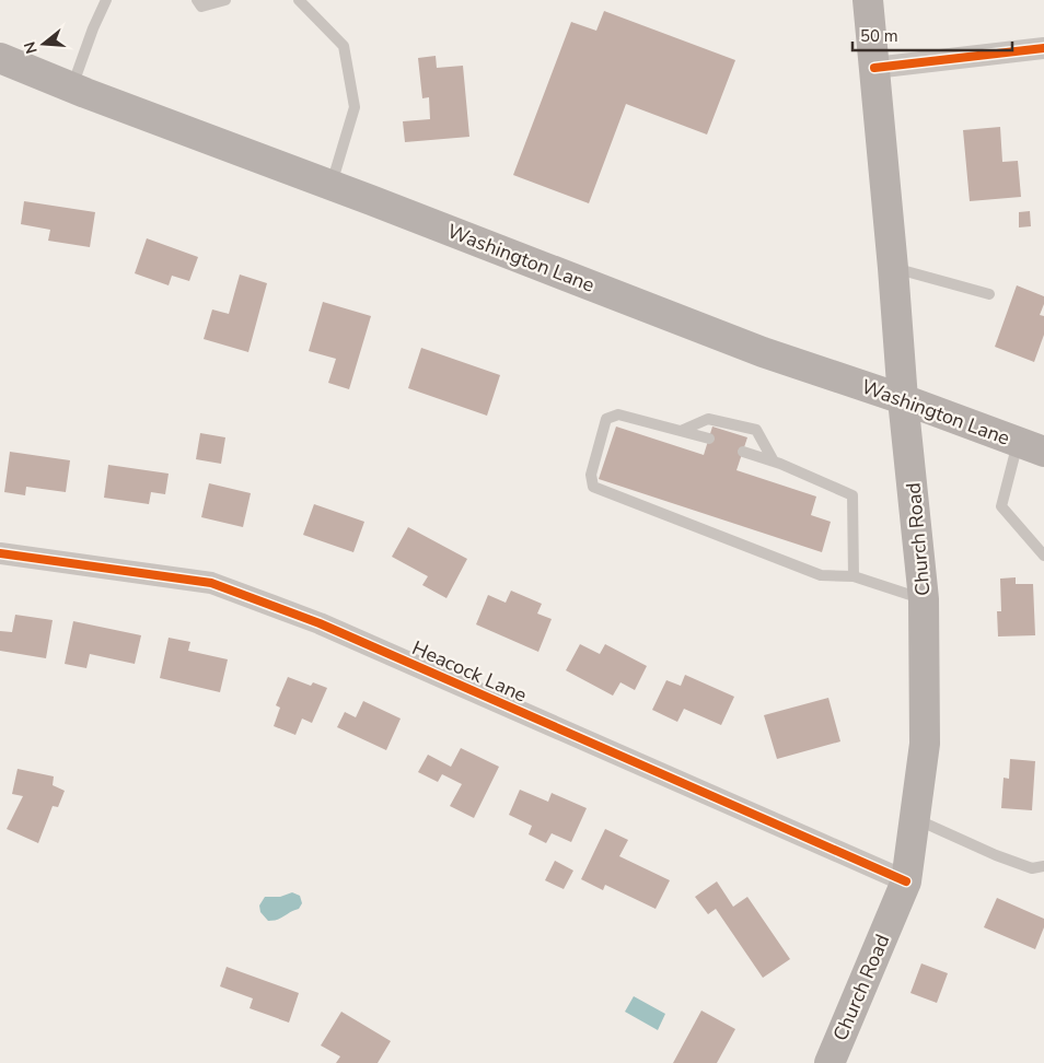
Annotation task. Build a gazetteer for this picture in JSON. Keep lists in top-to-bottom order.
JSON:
{
  "streets": {
    "main road": ["Washington Lane", "Church Road"],
    "street": ["Heacock Lane"]
  },
  "crossings": [
    ["Washington Lane", "Church Road"],
    ["Church Road", "Heacock Lane"]
  ],
  "scale_bar": "50 m",
  "north": "left"
}
